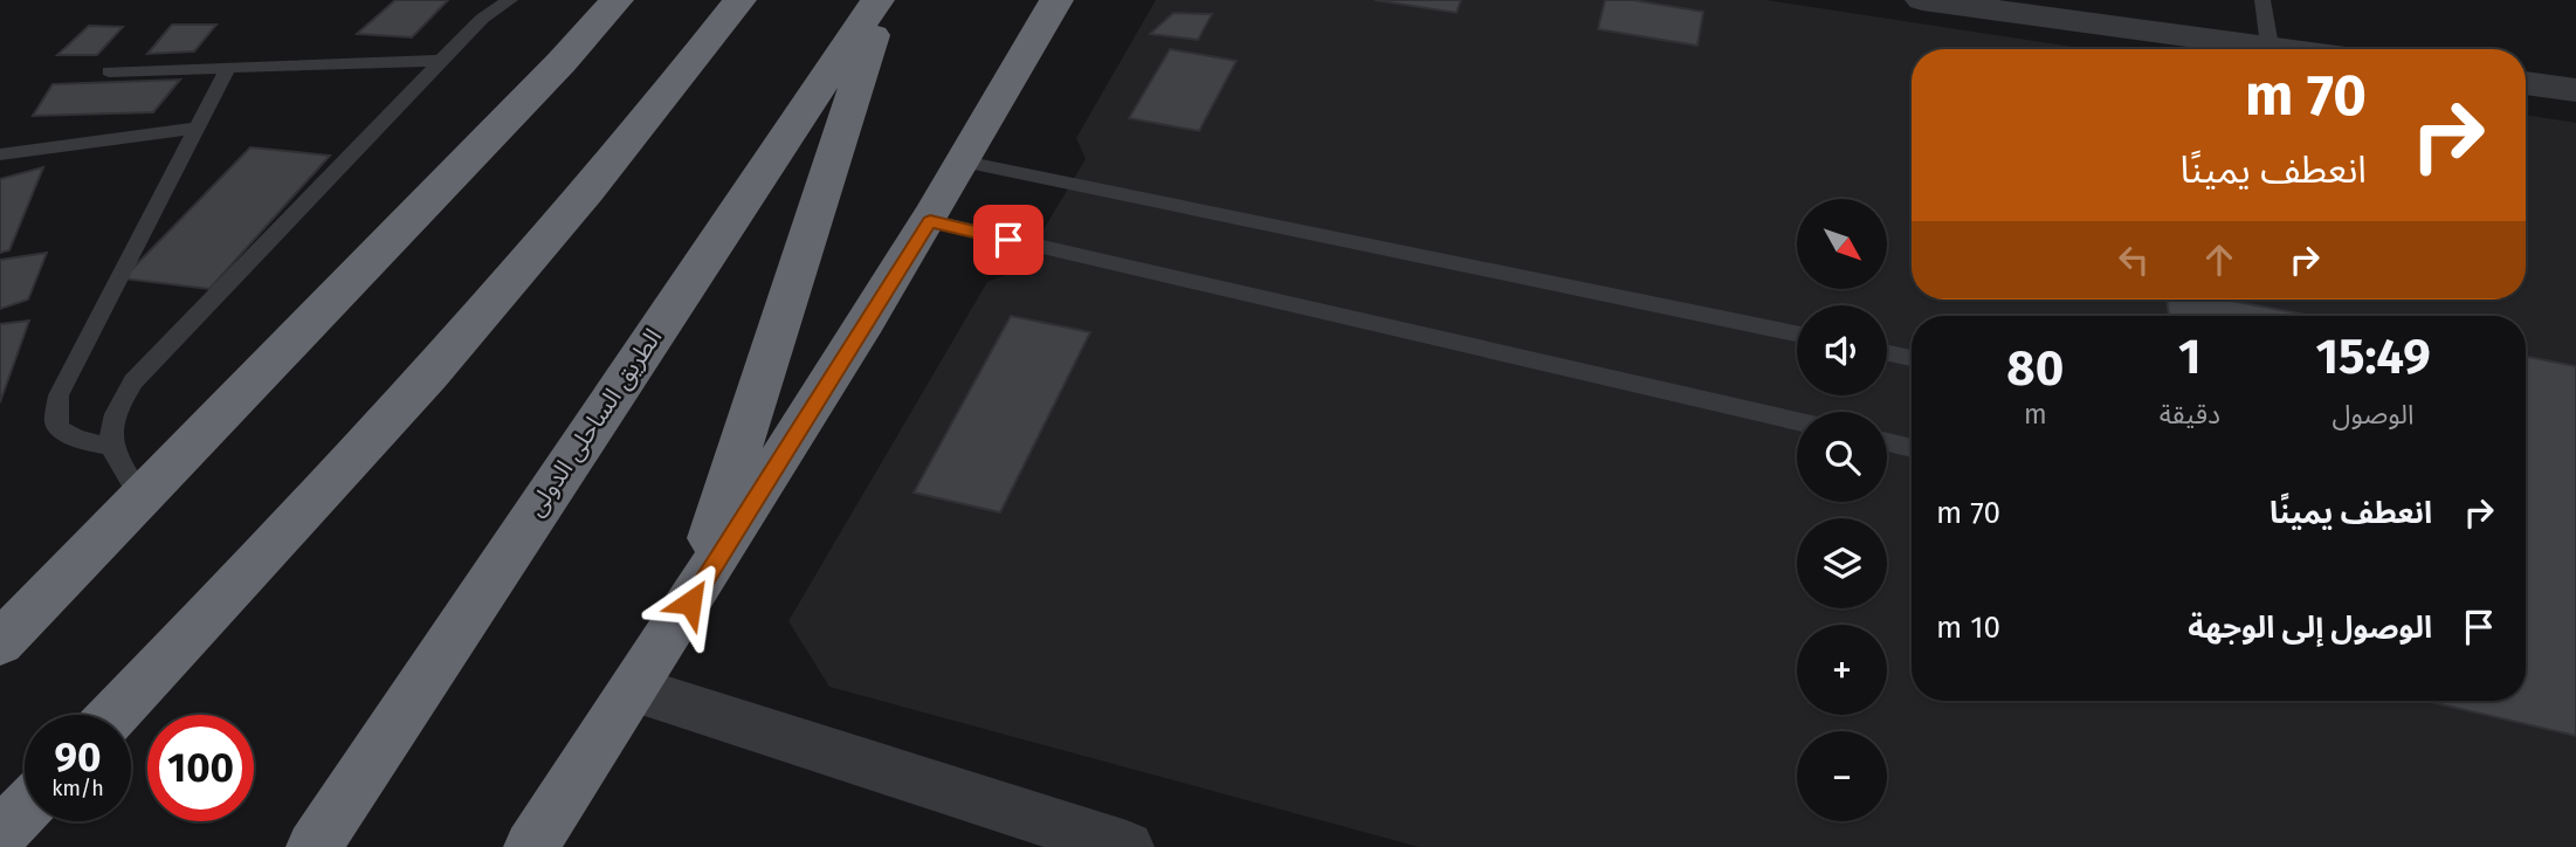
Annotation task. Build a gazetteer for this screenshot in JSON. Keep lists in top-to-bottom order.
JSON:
{
  "streets": {
    "highway": ["الطريق الساحلى الدولى"]
  },
  "north": "bottom right",
  "page": {
    "turn": ["70 m", "انعطف يمينًا"],
    "map_buttons": ["+", "−"],
    "eta": [
      "15:49",
      "الوصول",
      "1",
      "دقيقة",
      "80",
      "m"
    ],
    "list": [
      {
        "name": "انعطف يمينًا",
        "value": "70 m"
      },
      {
        "name": "الوصول إلى الوجهة",
        "value": "10 m"
      }
    ],
    "speed": "90 km/h",
    "limit": "100"
  }
}
